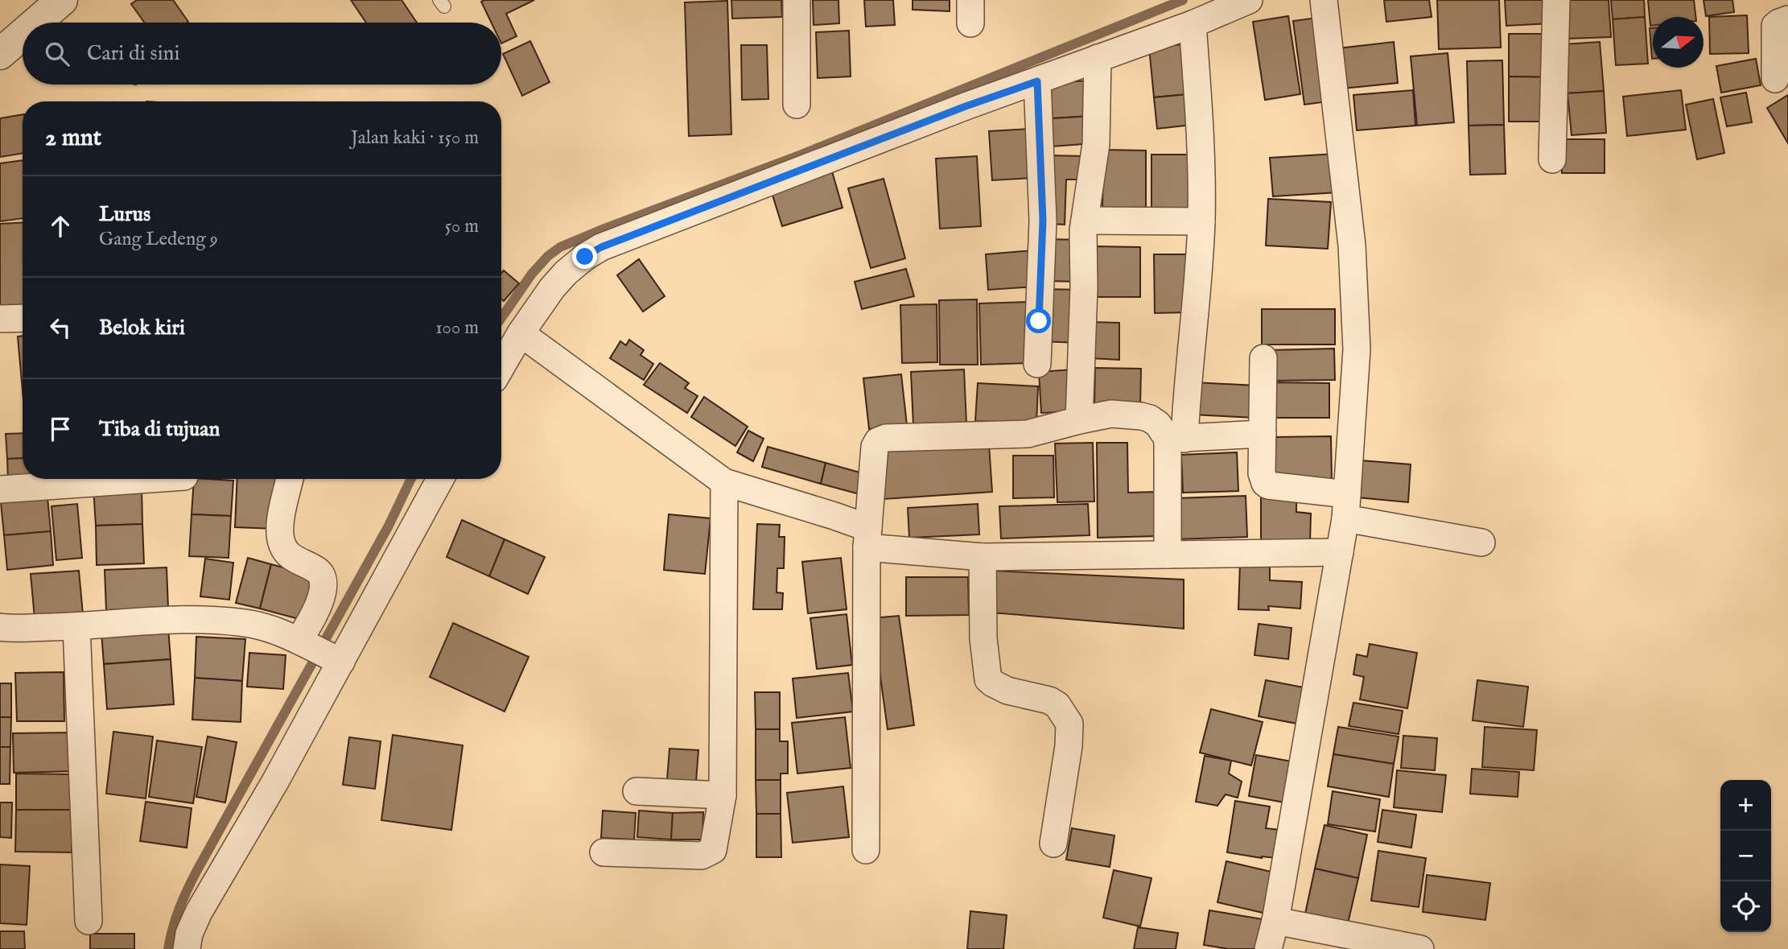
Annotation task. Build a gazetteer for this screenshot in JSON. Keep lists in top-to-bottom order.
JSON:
{
  "north": "right",
  "page": {
    "search": "Cari di sini",
    "heading": ["2 mnt", "Jalan kaki · 150 m"],
    "list": [
      ["Lurus", "Gang Ledeng 9", "50 m"],
      ["Belok kiri", "100 m"],
      "Tiba di tujuan"
    ],
    "map_buttons": ["+", "−"]
  }
}
